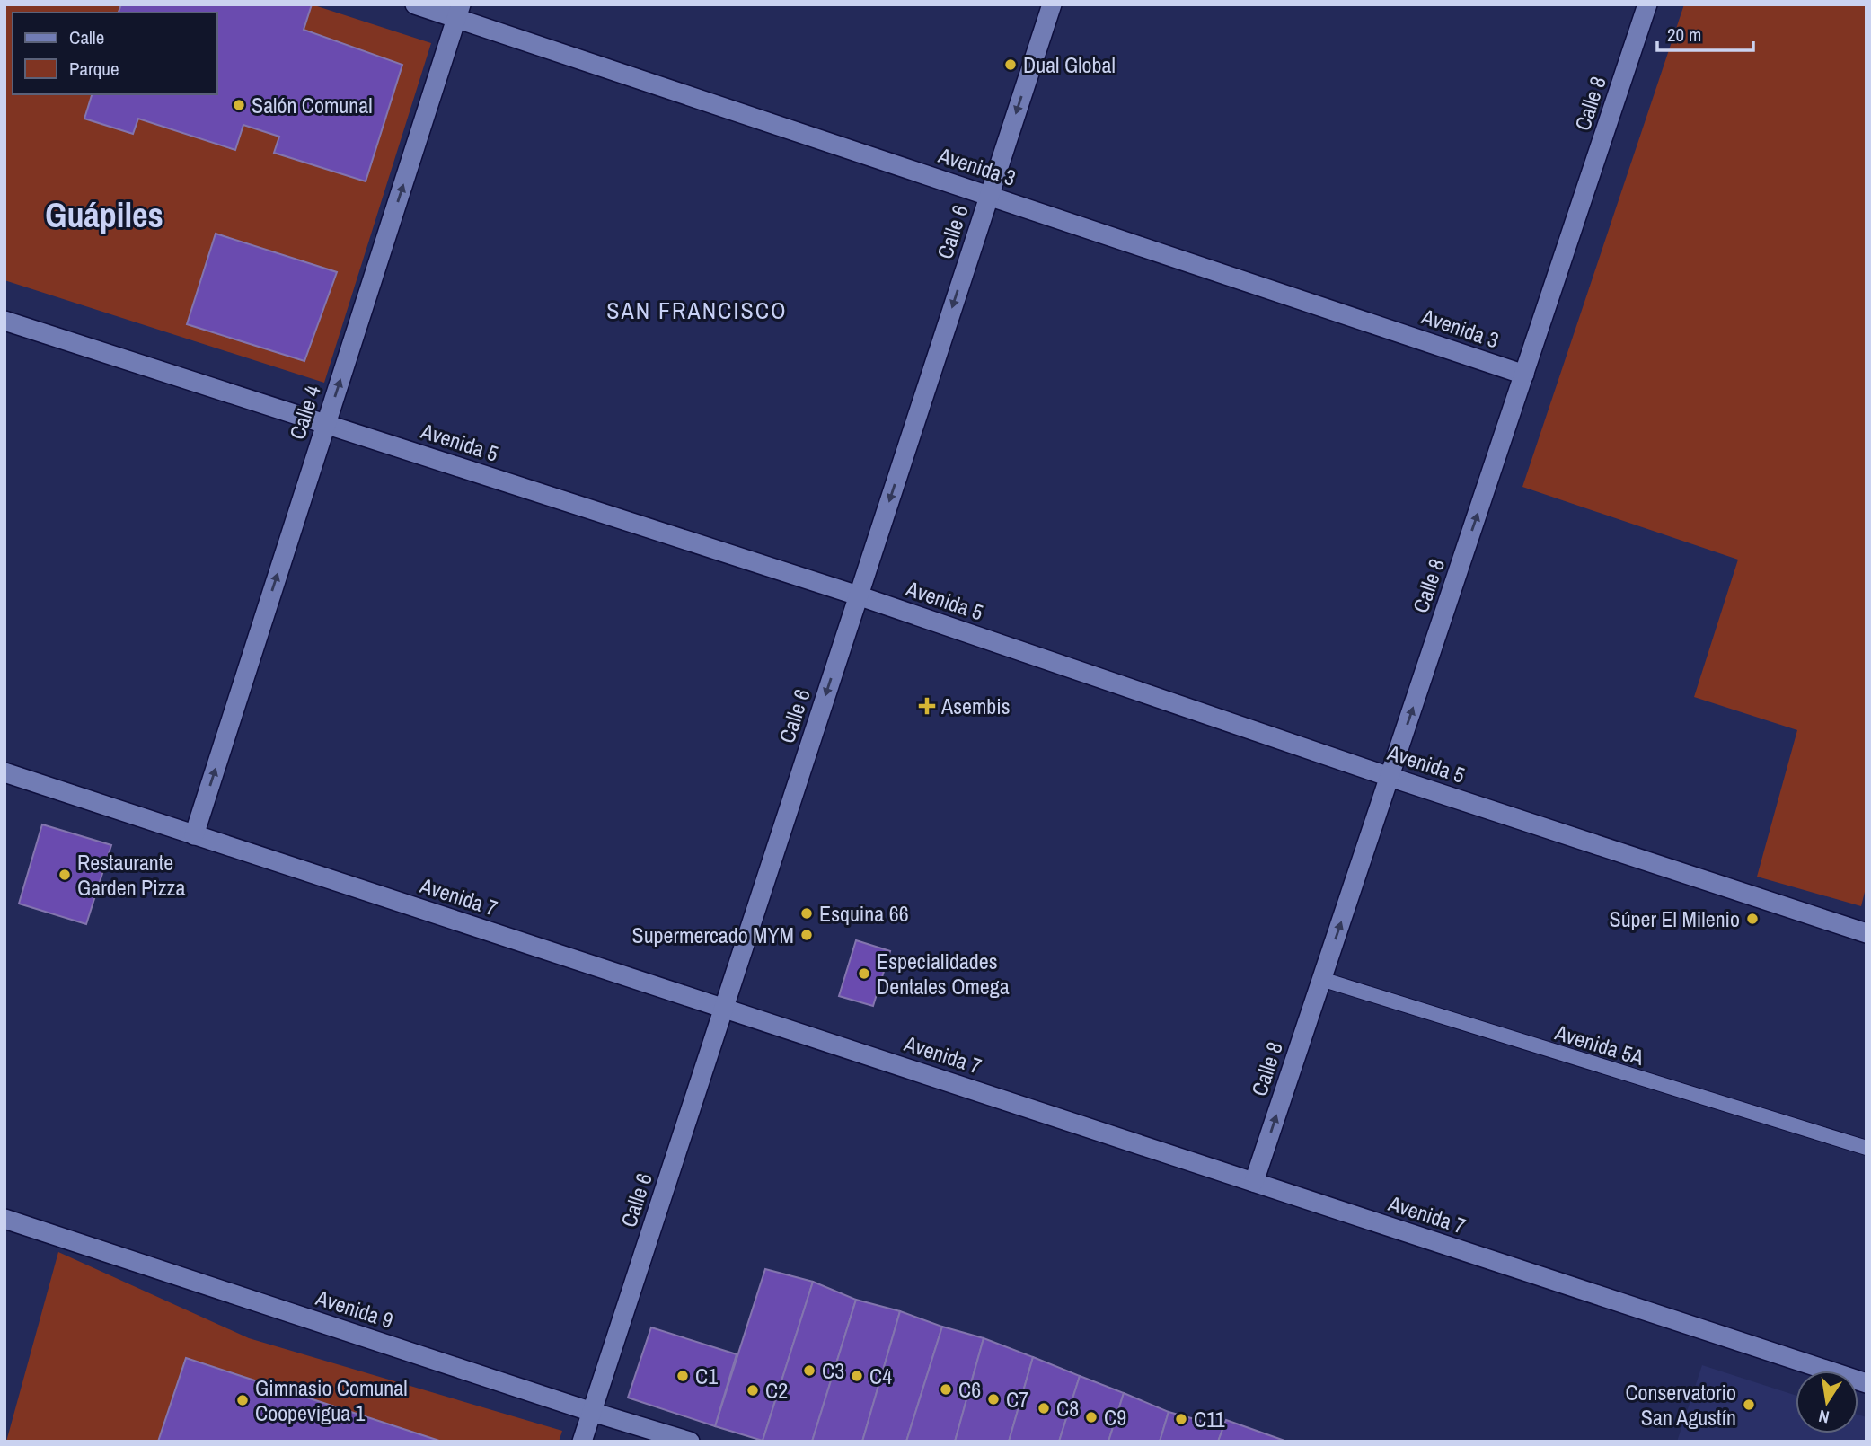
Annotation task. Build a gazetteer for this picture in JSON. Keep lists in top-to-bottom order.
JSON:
{
  "streets": {
    "street": [
      "Calle 8",
      "Avenida 3",
      "Calle 6",
      "Calle 4",
      "Avenida 5",
      "Avenida 7",
      "Avenida 9"
    ],
    "lane": ["Avenida 5A"]
  },
  "crossings": [
    ["Calle 8", "Avenida 3"],
    ["Calle 8", "Avenida 5"],
    ["Calle 8", "Avenida 7"],
    ["Calle 8", "Avenida 5A"],
    ["Avenida 3", "Calle 6"],
    ["Avenida 3", "Calle 4"],
    ["Calle 6", "Avenida 5"],
    ["Calle 6", "Avenida 7"],
    ["Calle 6", "Avenida 9"],
    ["Calle 4", "Avenida 5"],
    ["Calle 4", "Avenida 7"]
  ],
  "one_way": ["Calle 8", "Calle 6", "Calle 4"],
  "districts": ["Guápiles", "SAN FRANCISCO"],
  "places": {
    "other": [
      "Dual Global",
      "Salón Comunal",
      "Restaurante Garden Pizza",
      "Esquina 66",
      "Súper El Milenio",
      "Supermercado MYM",
      "Especialidades Dentales Omega",
      "C3",
      "C1",
      "C4",
      "C6",
      "C2",
      "C7",
      "Gimnasio Comunal Coopevigua 1",
      "Conservatorio San Agustín",
      "C8",
      "C9",
      "C11"
    ],
    "health": ["Asembis"]
  },
  "legend": ["Calle", "Parque"],
  "scale_bar": "20 m",
  "north": "bottom"
}
